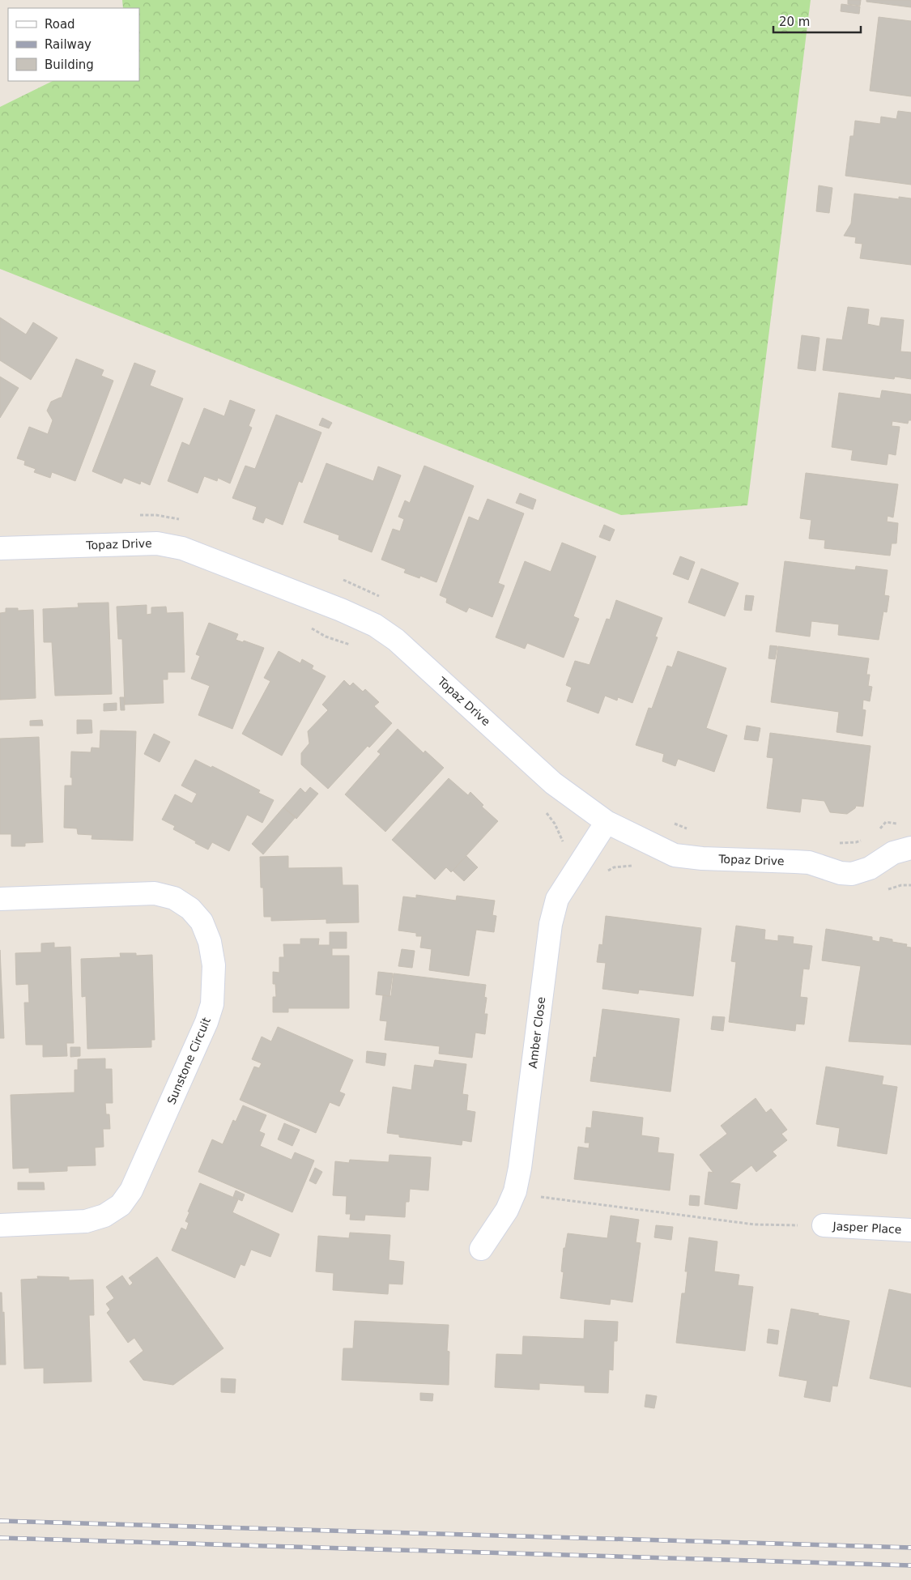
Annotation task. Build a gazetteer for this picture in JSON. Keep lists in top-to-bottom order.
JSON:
{
  "streets": {
    "street": [
      "Topaz Drive",
      "Amber Close",
      "Sunstone Circuit",
      "Jasper Place"
    ]
  },
  "crossings": [
    ["Topaz Drive", "Amber Close"]
  ],
  "legend": ["Road", "Railway", "Building"],
  "scale_bar": "20 m"
}
